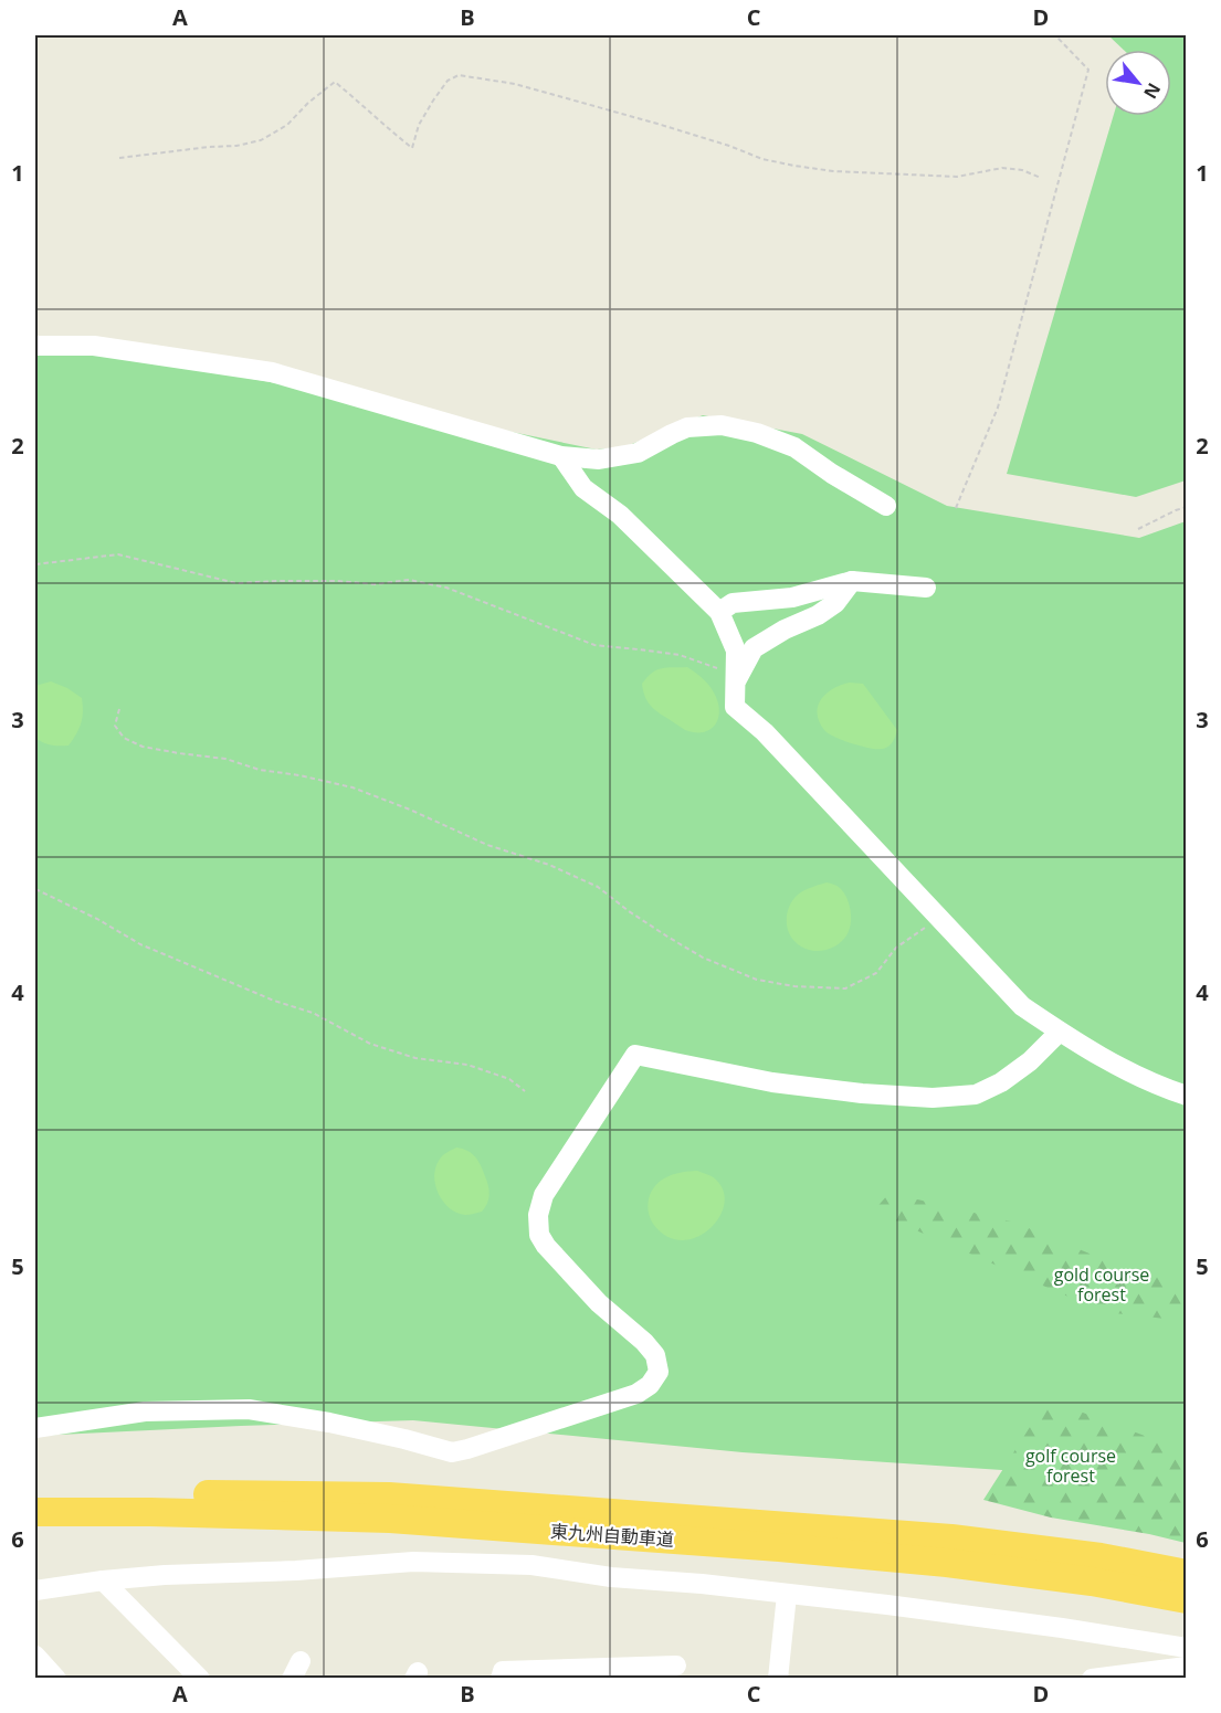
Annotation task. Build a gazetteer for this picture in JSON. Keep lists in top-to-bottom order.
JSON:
{
  "streets": {
    "highway": ["東九州自動車道"]
  },
  "parks": ["gold course forest", "golf course forest"],
  "north": "bottom right",
  "grid": {
    "columns": [
      "A",
      "B",
      "C",
      "D"
    ],
    "rows": [
      "1",
      "2",
      "3",
      "4",
      "5",
      "6"
    ]
  }
}
